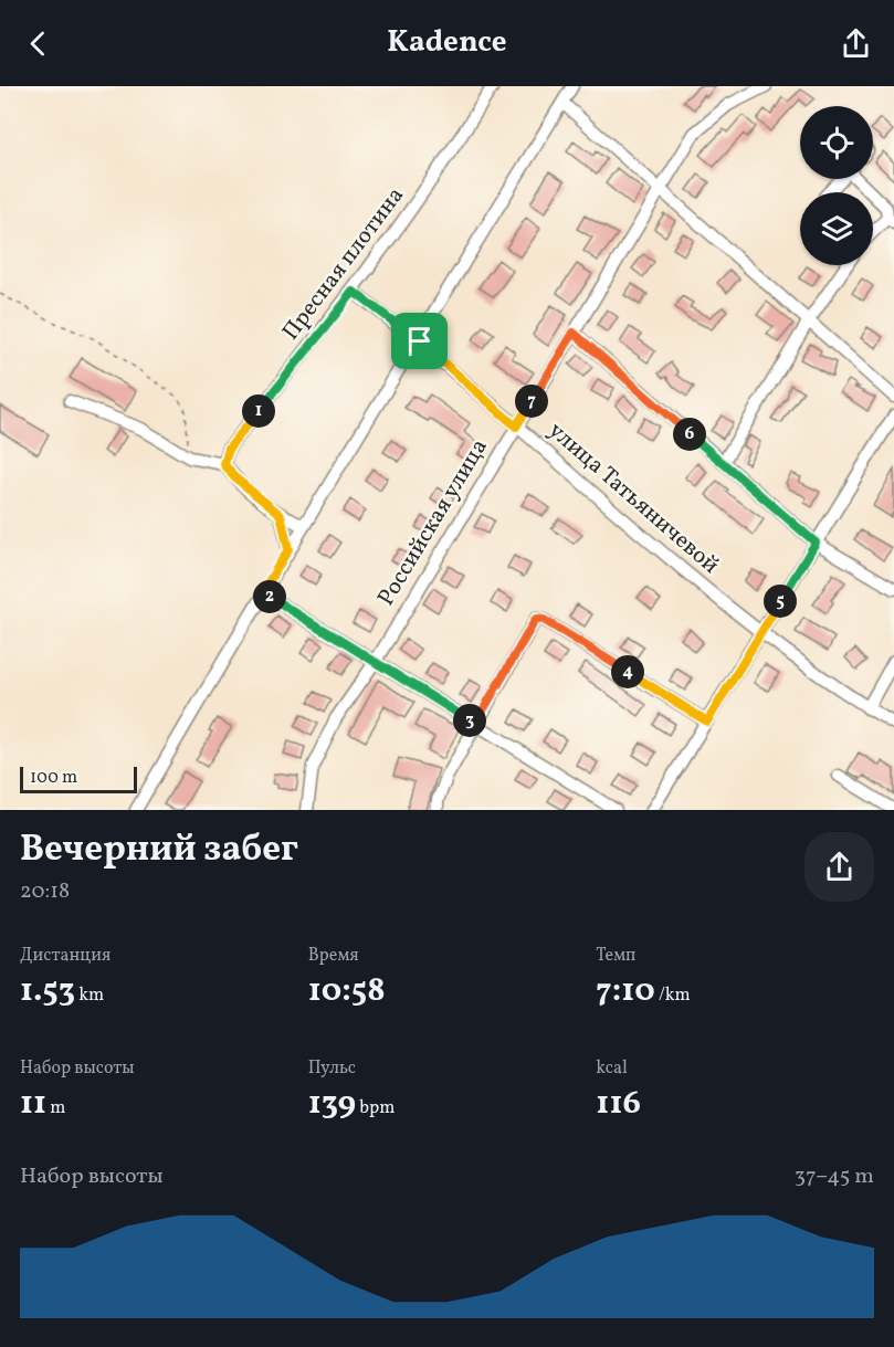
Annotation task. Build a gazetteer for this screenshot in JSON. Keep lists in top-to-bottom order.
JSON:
{
  "streets": {
    "street": ["Пресная плотина", "улица Татьяничевой", "Российская улица"]
  },
  "crossings": [
    ["Пресная плотина", "улица Татьяничевой"],
    ["улица Татьяничевой", "Российская улица"]
  ],
  "scale_bar": "100 m",
  "page": {
    "header": "Kadence",
    "pins": [
      "7",
      "1",
      "6",
      "2",
      "5",
      "4",
      "3"
    ],
    "scale": "100 m",
    "heading": ["Вечерний забег", "20:18"],
    "stats": [
      ["Дистанция", "1.53 km"],
      ["Время", "10:58"],
      ["Темп", "7:10 /km"],
      ["Набор высоты", "11 m"],
      ["Пульс", "139 bpm"],
      ["kcal", "116"]
    ],
    "chart": ["Набор высоты", "37–45 m"]
  }
}
